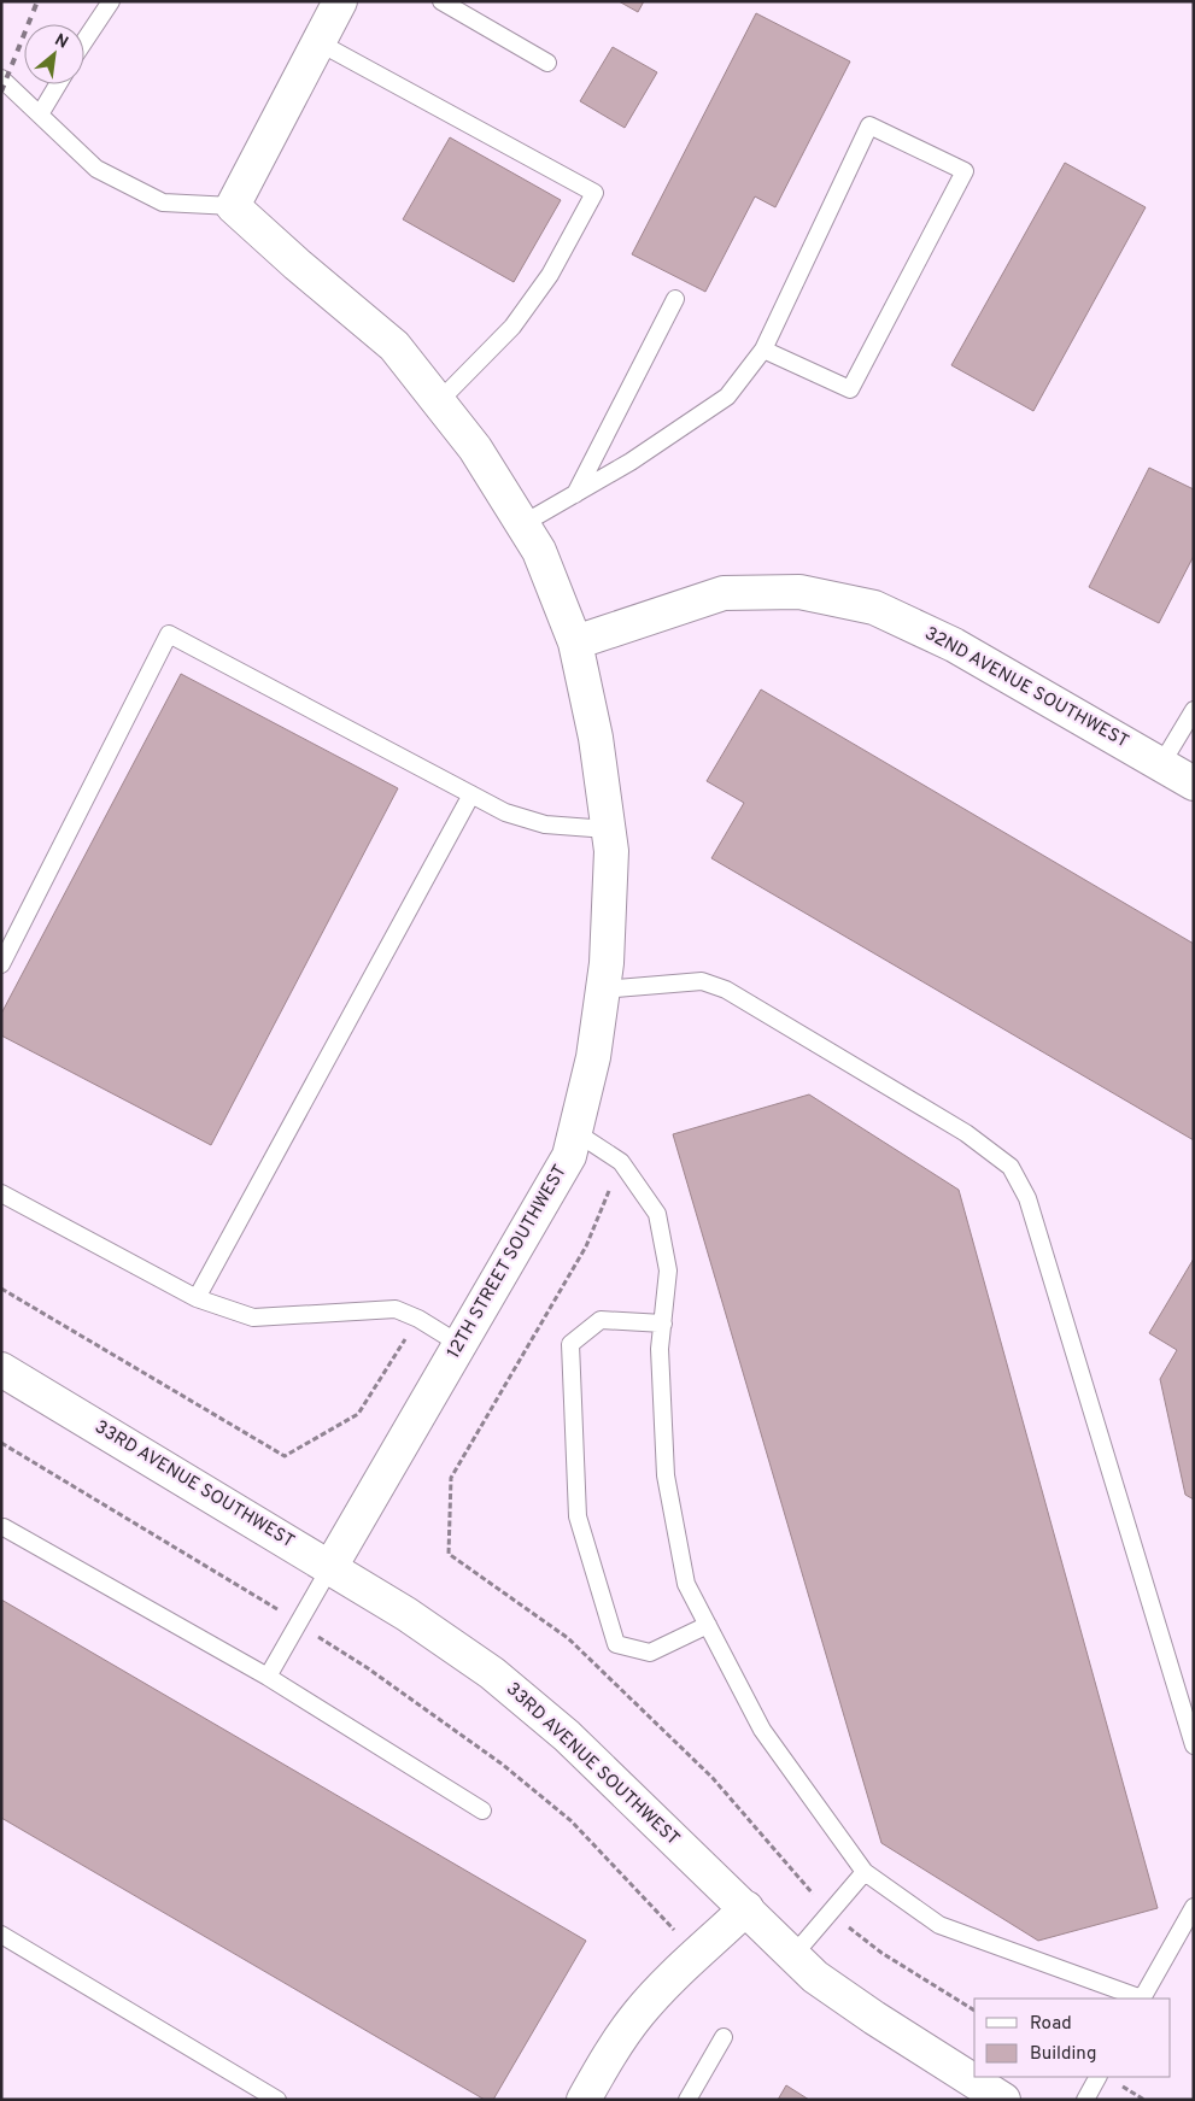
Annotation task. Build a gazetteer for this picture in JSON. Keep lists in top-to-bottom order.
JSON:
{
  "streets": {
    "street": ["32ND AVENUE SOUTHWEST", "12TH STREET SOUTHWEST", "33RD AVENUE SOUTHWEST"]
  },
  "crossings": [
    ["32ND AVENUE SOUTHWEST", "12TH STREET SOUTHWEST"],
    ["12TH STREET SOUTHWEST", "33RD AVENUE SOUTHWEST"]
  ],
  "legend": ["Road", "Building"],
  "north": "top right"
}
